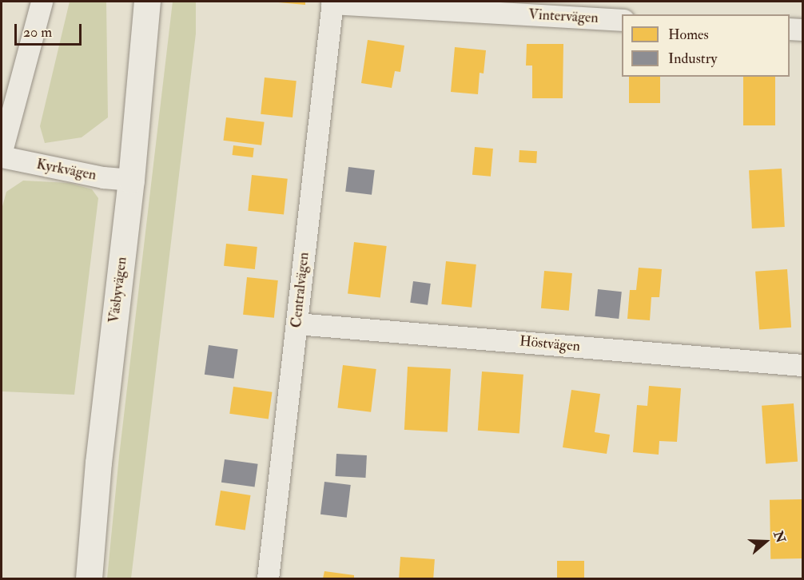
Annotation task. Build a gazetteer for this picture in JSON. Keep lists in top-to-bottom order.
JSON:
{
  "streets": {
    "main road": ["Väsbyvägen"],
    "street": [
      "Vintervägen",
      "Kyrkvägen",
      "Centralvägen",
      "Höstvägen"
    ]
  },
  "crossings": [
    ["Vintervägen", "Centralvägen"],
    ["Kyrkvägen", "Väsbyvägen"],
    ["Centralvägen", "Höstvägen"]
  ],
  "legend": ["Homes", "Industry"],
  "scale_bar": "20 m",
  "north": "right"
}
